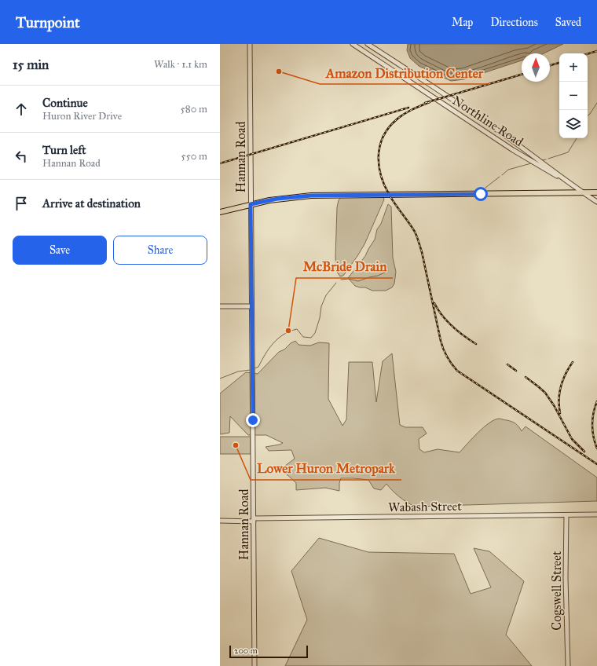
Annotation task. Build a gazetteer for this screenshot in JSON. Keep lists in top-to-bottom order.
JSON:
{
  "streets": {
    "street": [
      "Northline Road",
      "Hannan Road",
      "Wabash Street",
      "Cogswell Street"
    ]
  },
  "crossings": [
    ["Hannan Road", "Wabash Street"],
    ["Wabash Street", "Cogswell Street"]
  ],
  "places": ["Amazon Distribution Center", "McBride Drain", "Lower Huron Metropark"],
  "scale_bar": "200 m",
  "north": "top",
  "page": {
    "header": "Turnpoint",
    "nav": ["Map", "Directions", "Saved"],
    "heading": ["15 min", "Walk · 1.1 km"],
    "map_buttons": ["+", "−"],
    "list": [
      ["Continue", "Huron River Drive", "580 m"],
      ["Turn left", "Hannan Road", "550 m"],
      "Arrive at destination"
    ],
    "buttons": ["Save", "Share"],
    "scale": "200 m"
  }
}
